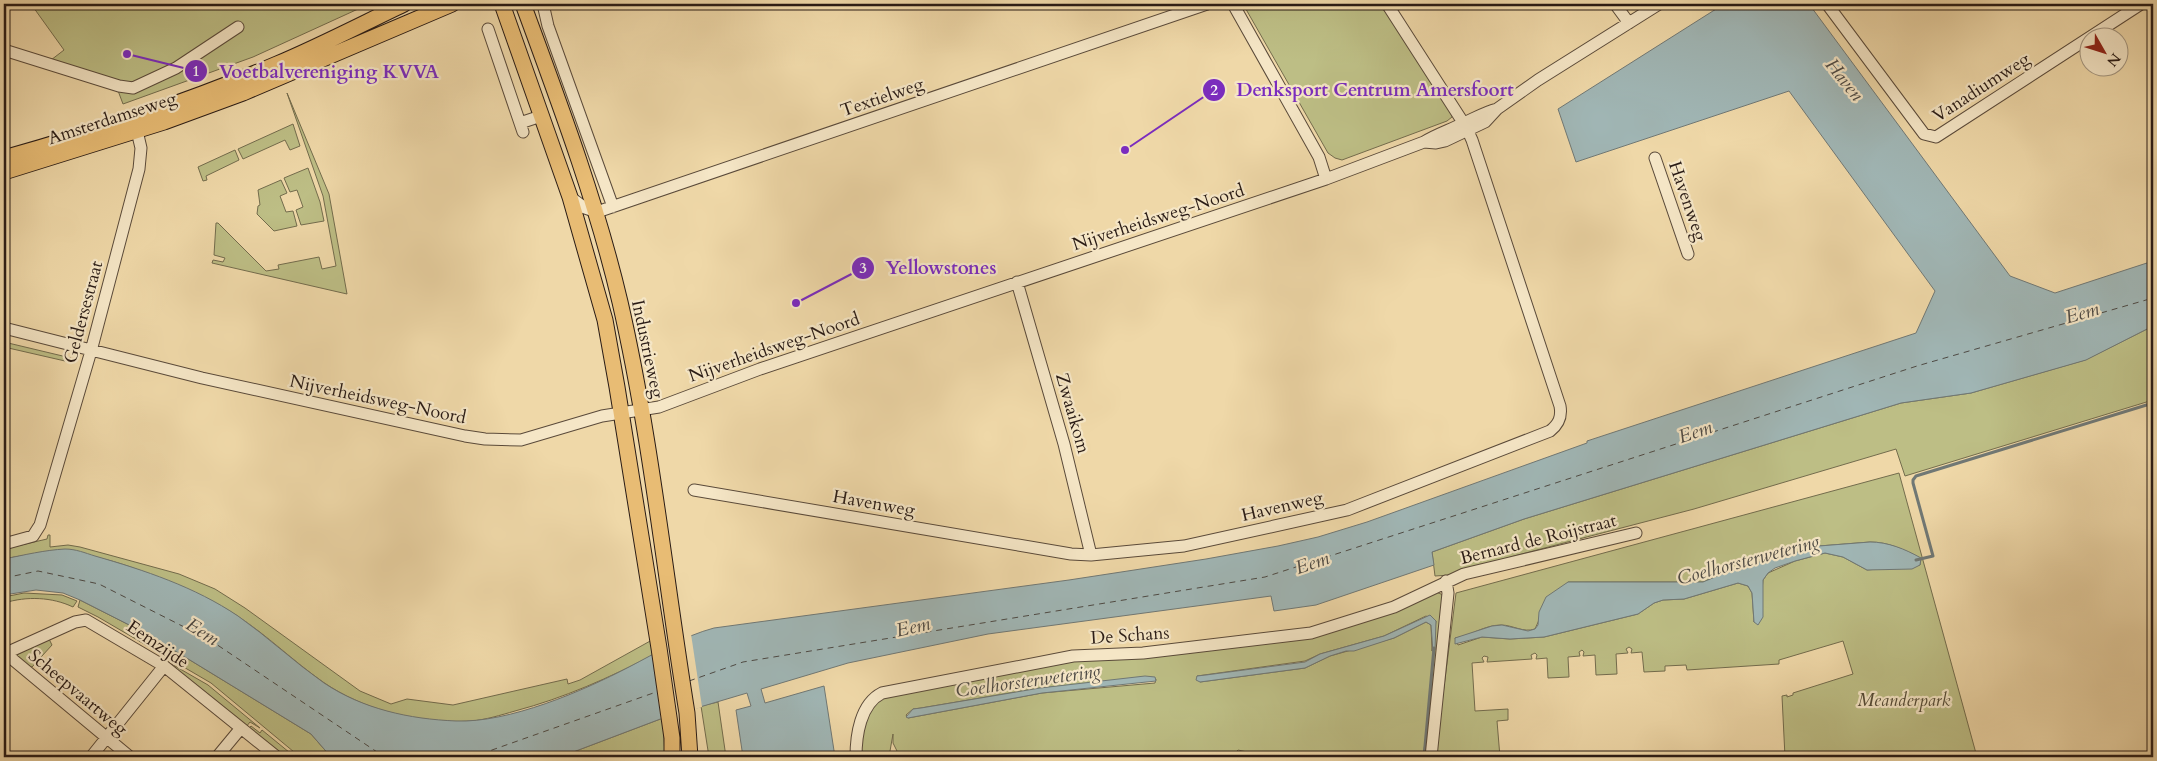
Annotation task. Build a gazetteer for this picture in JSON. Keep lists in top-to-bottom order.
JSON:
{
  "streets": {
    "main road": ["Amsterdamseweg", "Industrieweg"],
    "street": [
      "Vanadiumweg",
      "Textielweg",
      "Havenweg",
      "Nijverheidsweg-Noord",
      "Geldersestraat",
      "Zwaaikom",
      "Bernard de Roijstraat",
      "De Schans",
      "Eemzijde",
      "Scheepvaartweg"
    ]
  },
  "crossings": [
    ["Textielweg", "Industrieweg"],
    ["Amsterdamseweg", "Geldersestraat"],
    ["Havenweg", "Nijverheidsweg-Noord"],
    ["Havenweg", "Zwaaikom"],
    ["Nijverheidsweg-Noord", "Geldersestraat"],
    ["Nijverheidsweg-Noord", "Industrieweg"],
    ["Nijverheidsweg-Noord", "Zwaaikom"],
    ["Bernard de Roijstraat", "De Schans"],
    ["Eemzijde", "Scheepvaartweg"]
  ],
  "water": ["Haven", "Eem", "Coelhorsterwetering"],
  "parks": ["Meanderpark"],
  "places": ["Voetbalvereniging KVVA", "Denksport Centrum Amersfoort", "Yellowstones"],
  "north": "bottom right"
}
